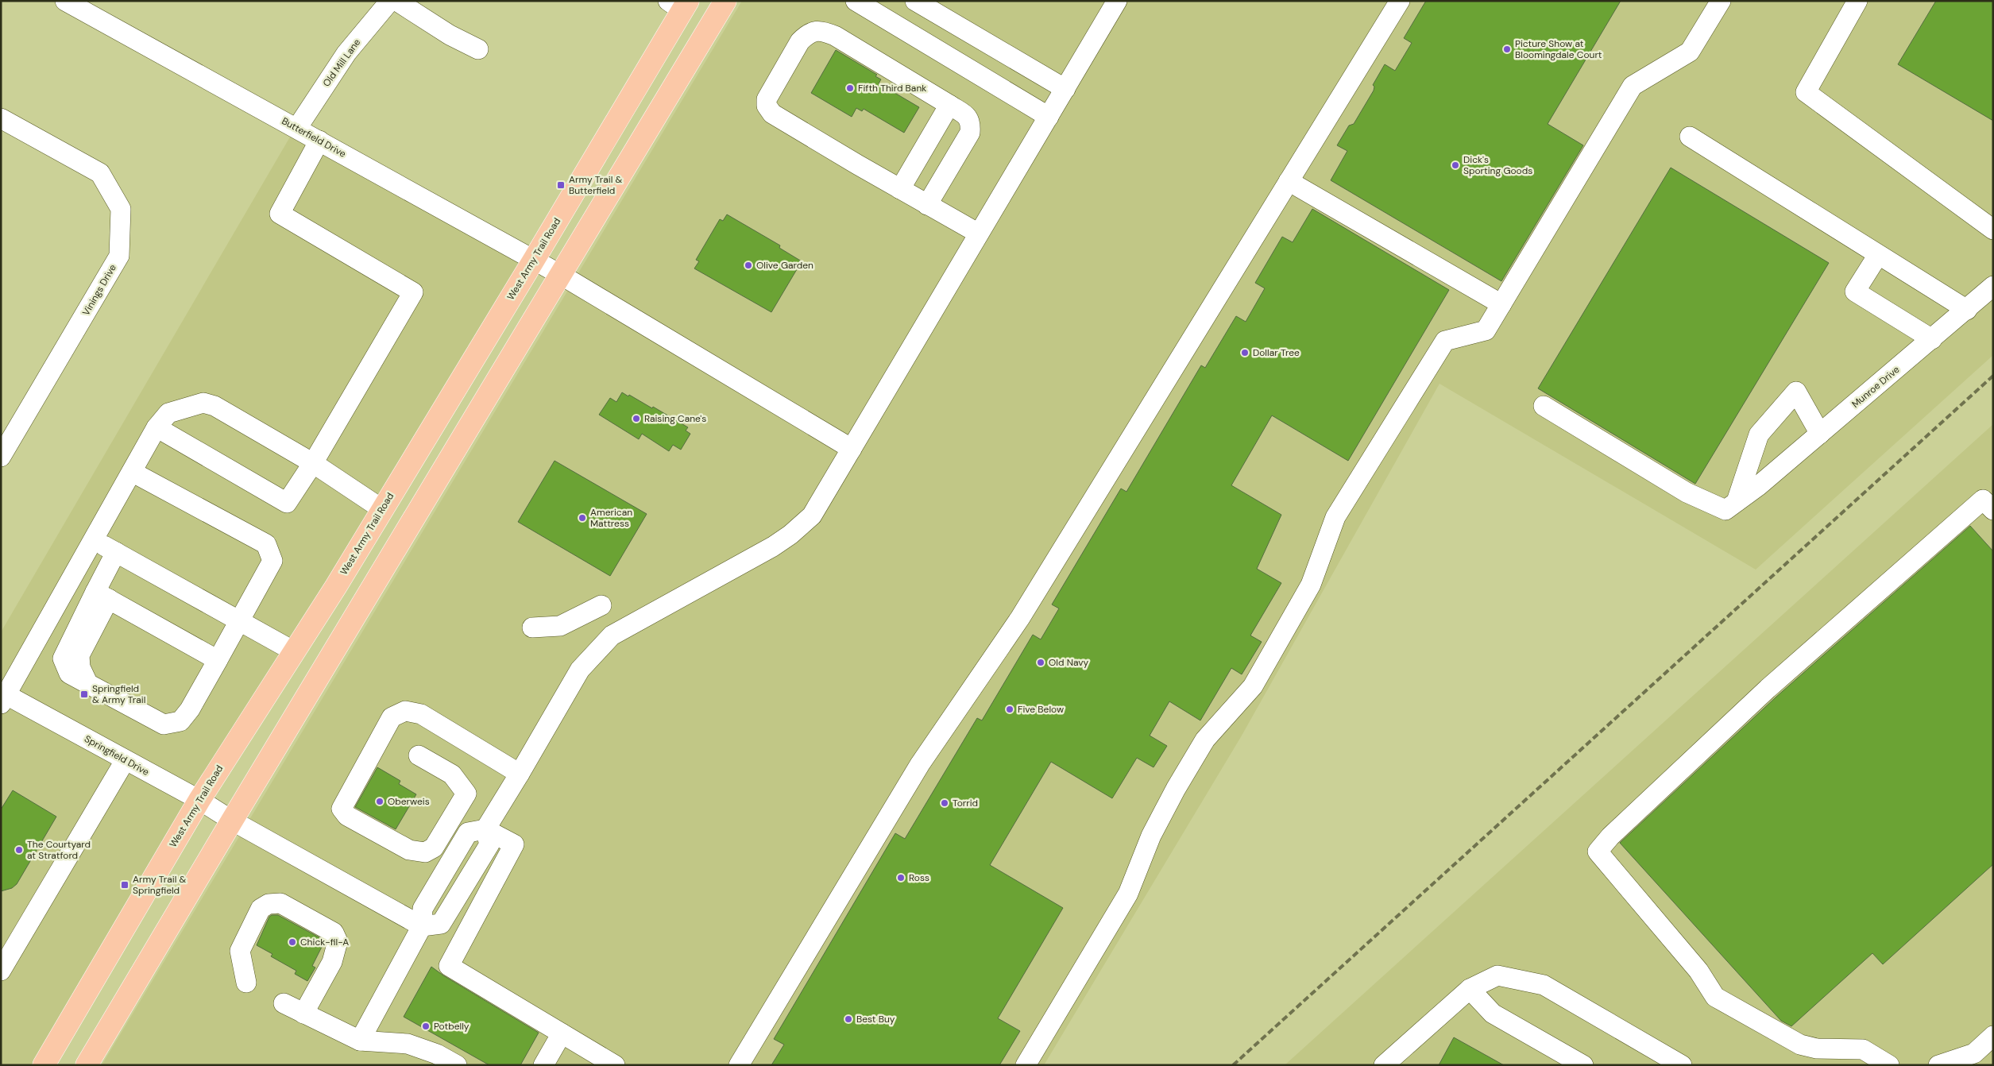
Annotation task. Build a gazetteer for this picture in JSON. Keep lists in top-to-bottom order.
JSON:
{
  "streets": {
    "main road": ["West Army Trail Road"],
    "street": [
      "Old Mill Lane",
      "Butterfield Drive",
      "Vinings Drive",
      "Munroe Drive",
      "Springfield Drive"
    ]
  },
  "crossings": [
    ["Old Mill Lane", "Butterfield Drive"],
    ["Butterfield Drive", "West Army Trail Road"],
    ["West Army Trail Road", "Springfield Drive"]
  ],
  "places": {
    "other": [
      "Picture Show at Bloomingdale Court",
      "Fifth Third Bank",
      "Dick's Sporting Goods",
      "Olive Garden",
      "Dollar Tree",
      "Raising Cane's",
      "American Mattress",
      "Old Navy",
      "Five Below",
      "Oberweis",
      "Torrid",
      "The Courtyard at Stratford",
      "Ross",
      "Chick-fil-A",
      "Best Buy",
      "Potbelly"
    ],
    "transit": ["Army Trail & Butterfield", "Springfield & Army Trail", "Army Trail & Springfield"]
  }
}
